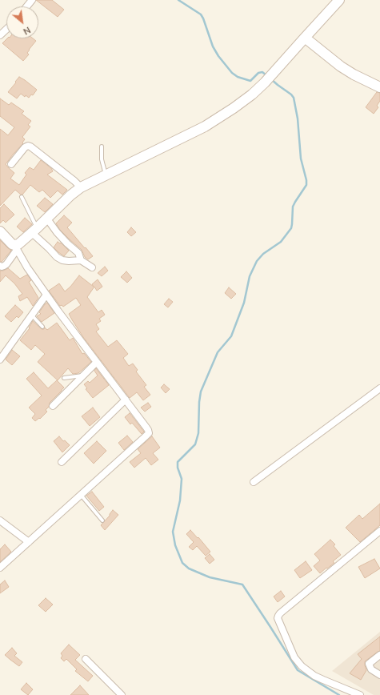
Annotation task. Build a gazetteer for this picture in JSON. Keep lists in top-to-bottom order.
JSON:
{
  "north": "bottom right"
}
